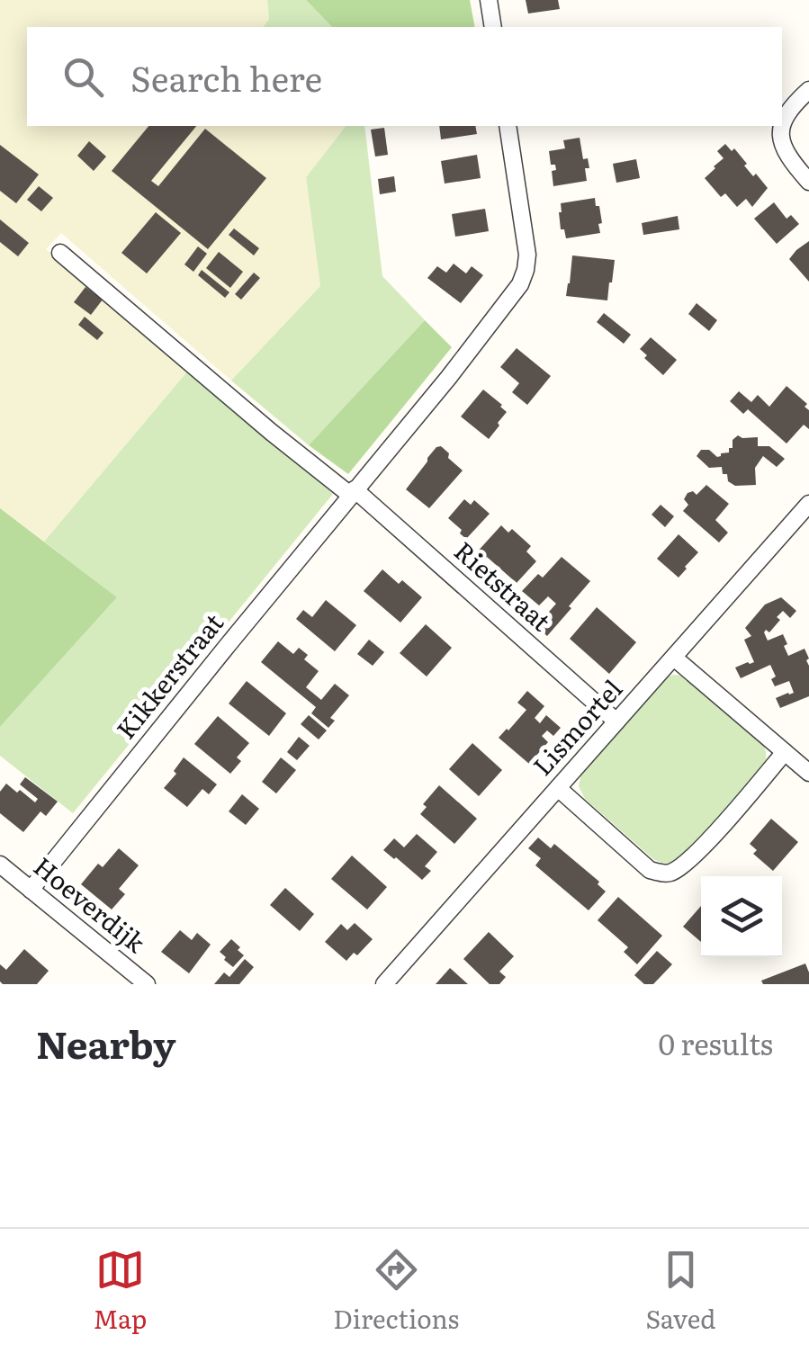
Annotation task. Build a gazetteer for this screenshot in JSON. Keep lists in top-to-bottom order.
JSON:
{
  "streets": {
    "street": [
      "Rietstraat",
      "Kikkerstraat",
      "Lismortel",
      "Hoeverdijk"
    ]
  },
  "crossings": [
    ["Rietstraat", "Kikkerstraat"],
    ["Rietstraat", "Lismortel"],
    ["Kikkerstraat", "Hoeverdijk"]
  ],
  "page": {
    "search": "Search here",
    "heading": ["Nearby", "0 results"],
    "nav": ["Map", "Directions", "Saved"]
  }
}
